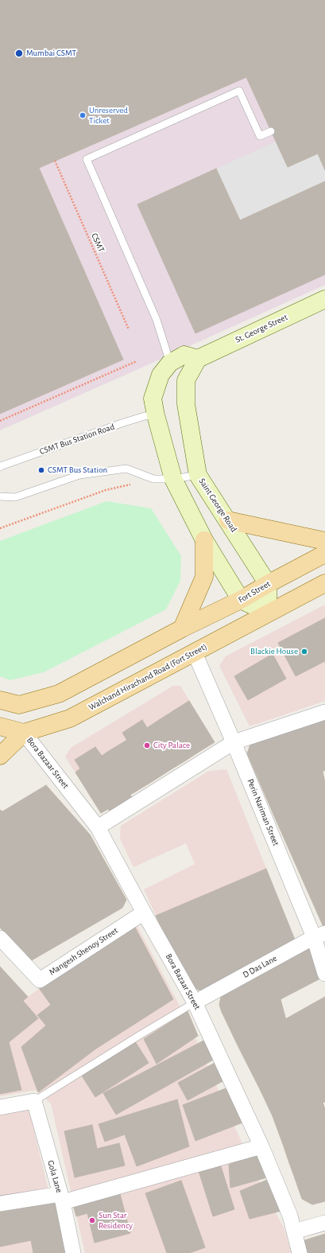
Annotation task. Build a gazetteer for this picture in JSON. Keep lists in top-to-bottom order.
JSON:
{
  "streets": {
    "main road": [
      "St. George Street",
      "Saint George Road",
      "Fort Street",
      "Walchand Hirachand Road (Fort Street)"
    ],
    "street": [
      "Bora Bazaar Street",
      "Perin Nariman Street",
      "Mangesh Shenoy Street",
      "D Das Lane",
      "Gola Lane"
    ],
    "lane": ["CSMT Bus Station Road"],
    "path": ["CSMT"]
  },
  "crossings": [
    ["St. George Street", "Saint George Road"],
    ["Saint George Road", "Fort Street"],
    ["Walchand Hirachand Road (Fort Street)", "Bora Bazaar Street"],
    ["Walchand Hirachand Road (Fort Street)", "Perin Nariman Street"],
    ["Bora Bazaar Street", "Mangesh Shenoy Street"],
    ["Bora Bazaar Street", "D Das Lane"],
    ["Perin Nariman Street", "D Das Lane"]
  ],
  "places": [
    "Mumbai CSMT",
    "Unreserved Ticket",
    "CSMT Bus Station",
    "Blackie House",
    "City Palace",
    "Sun Star Residency"
  ]
}
